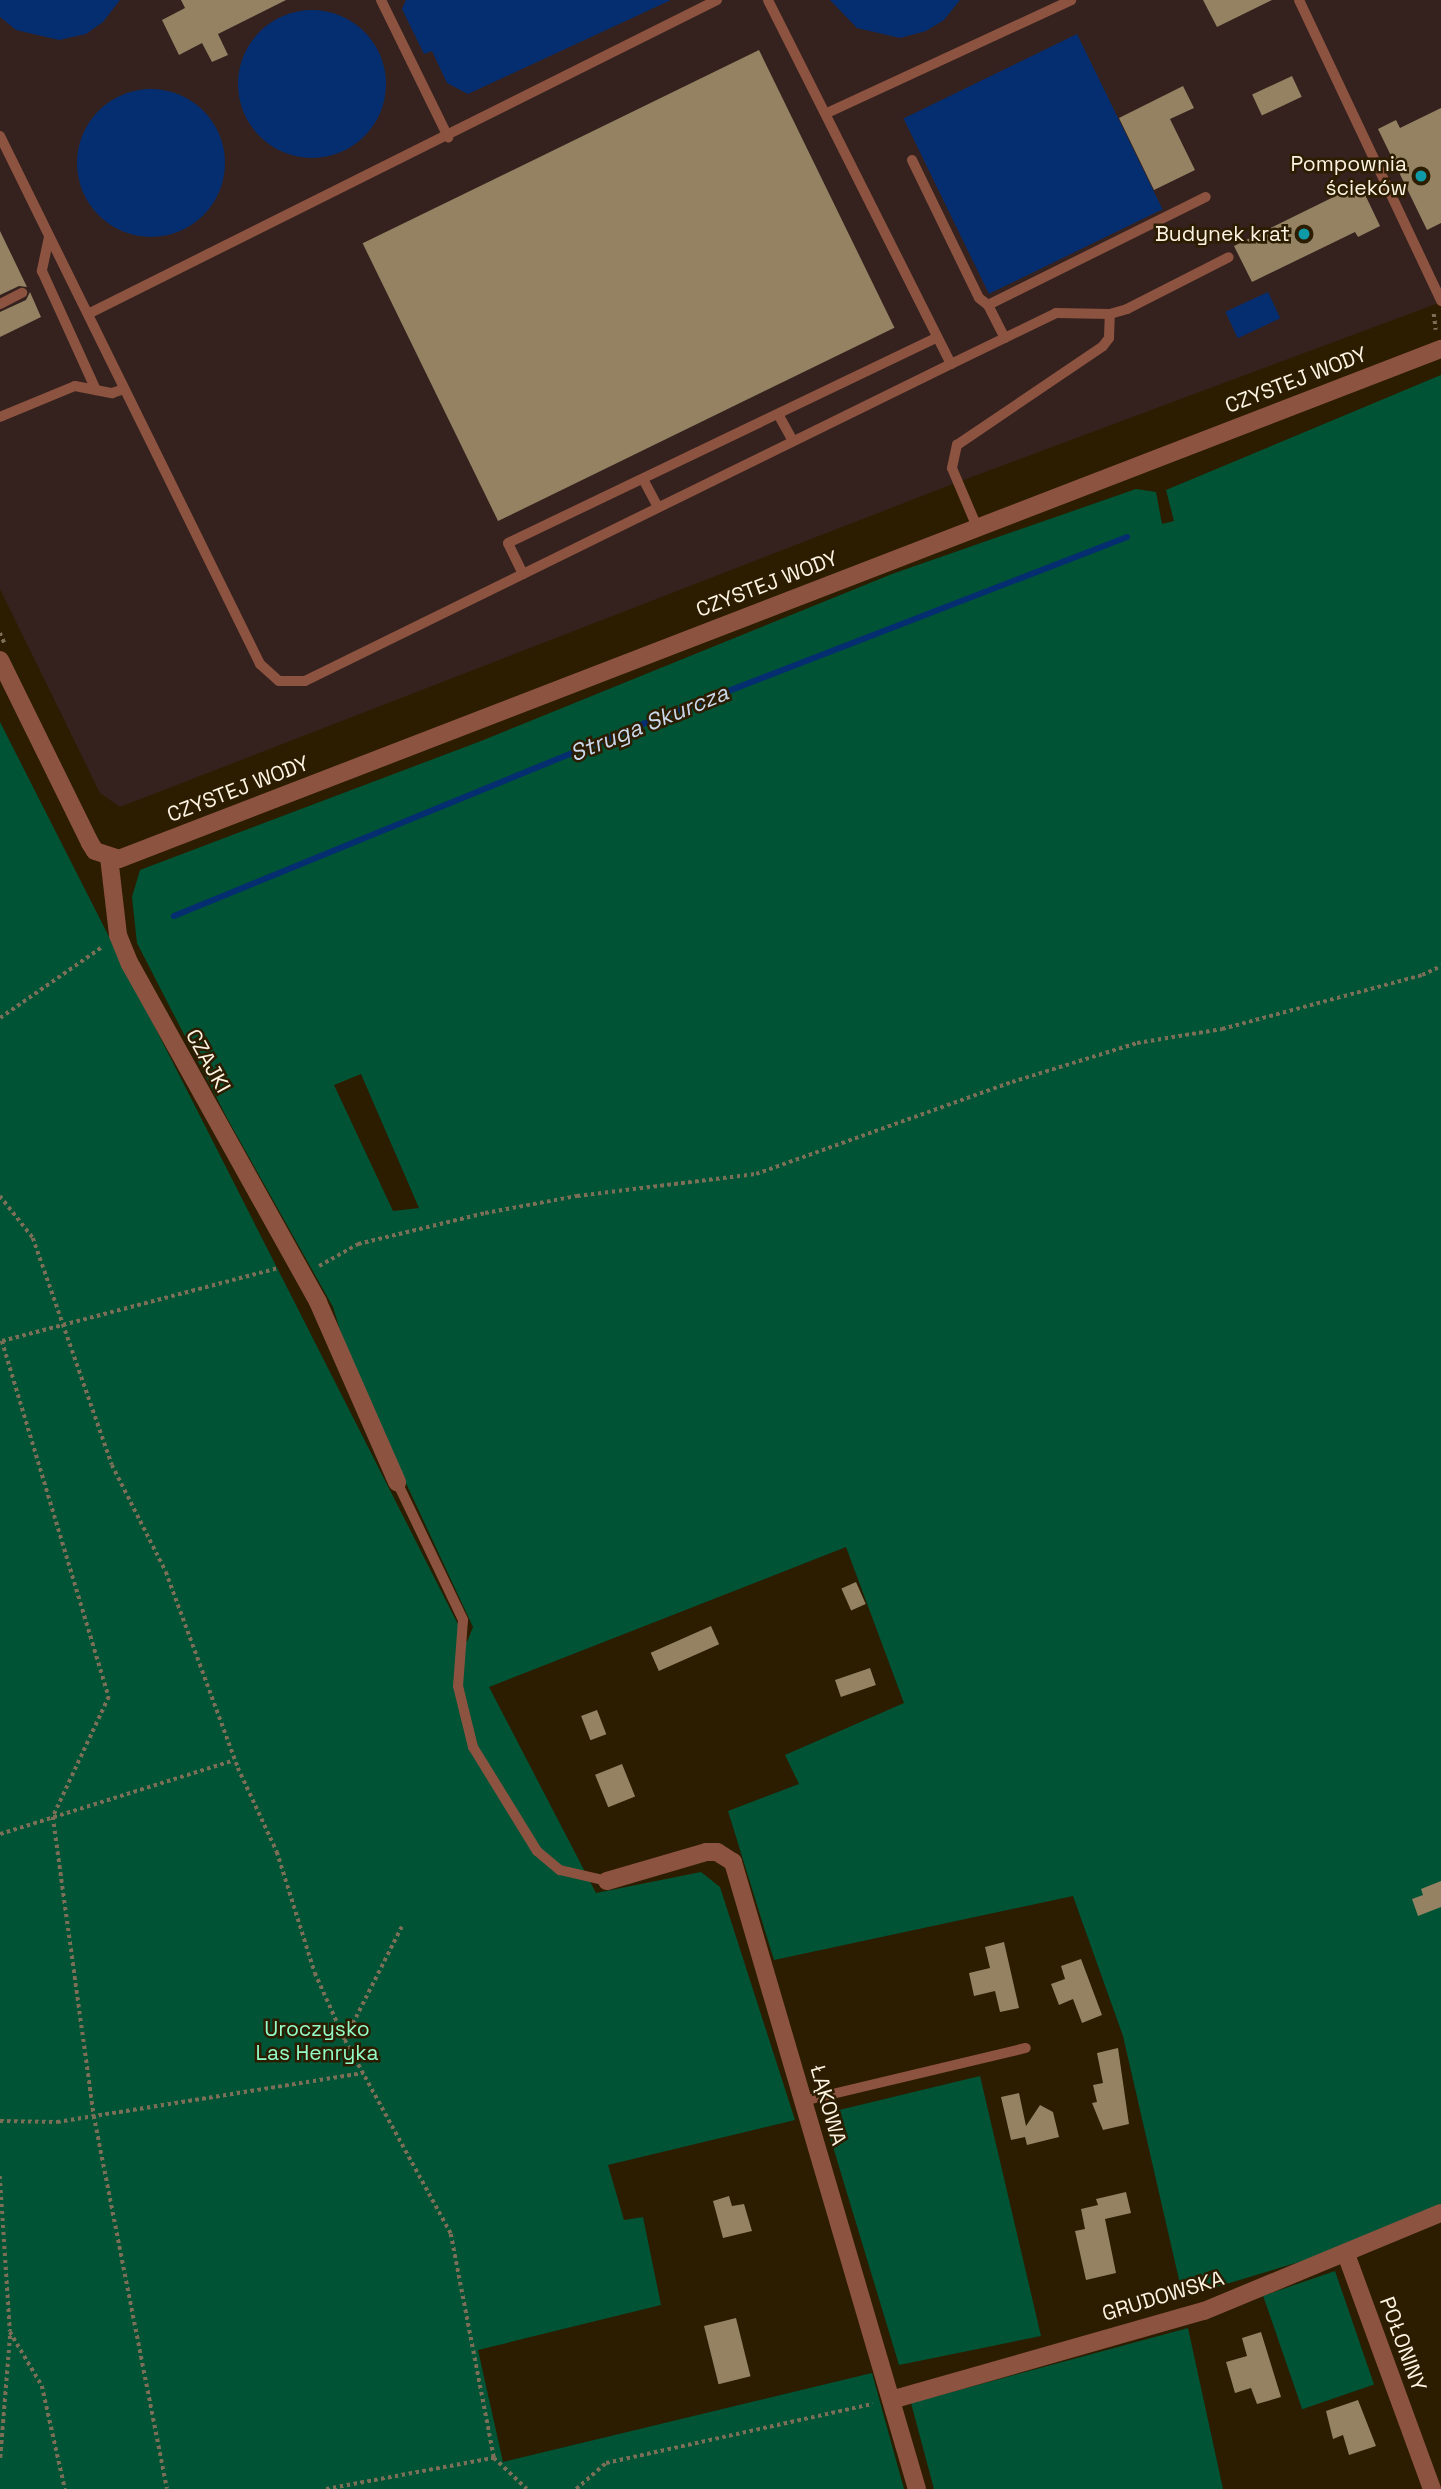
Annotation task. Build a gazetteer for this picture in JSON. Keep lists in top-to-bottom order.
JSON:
{
  "streets": {
    "street": [
      "CZYSTEJ WODY",
      "CZAJKI",
      "ŁĄKOWA",
      "GRUDOWSKA",
      "POŁONINY"
    ]
  },
  "crossings": [
    ["CZYSTEJ WODY", "CZAJKI"],
    ["ŁĄKOWA", "GRUDOWSKA"],
    ["GRUDOWSKA", "POŁONINY"]
  ],
  "water": ["Struga Skurcza"],
  "parks": ["Uroczysko Las Henryka"],
  "places": ["Pompownia ścieków", "Budynek krat"]
}
